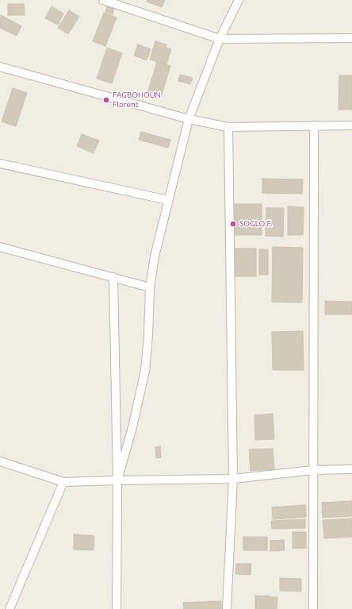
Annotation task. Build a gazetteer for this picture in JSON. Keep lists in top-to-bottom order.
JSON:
{
  "places": ["FAGBOHOUN Florent", "SOGLO F."]
}
